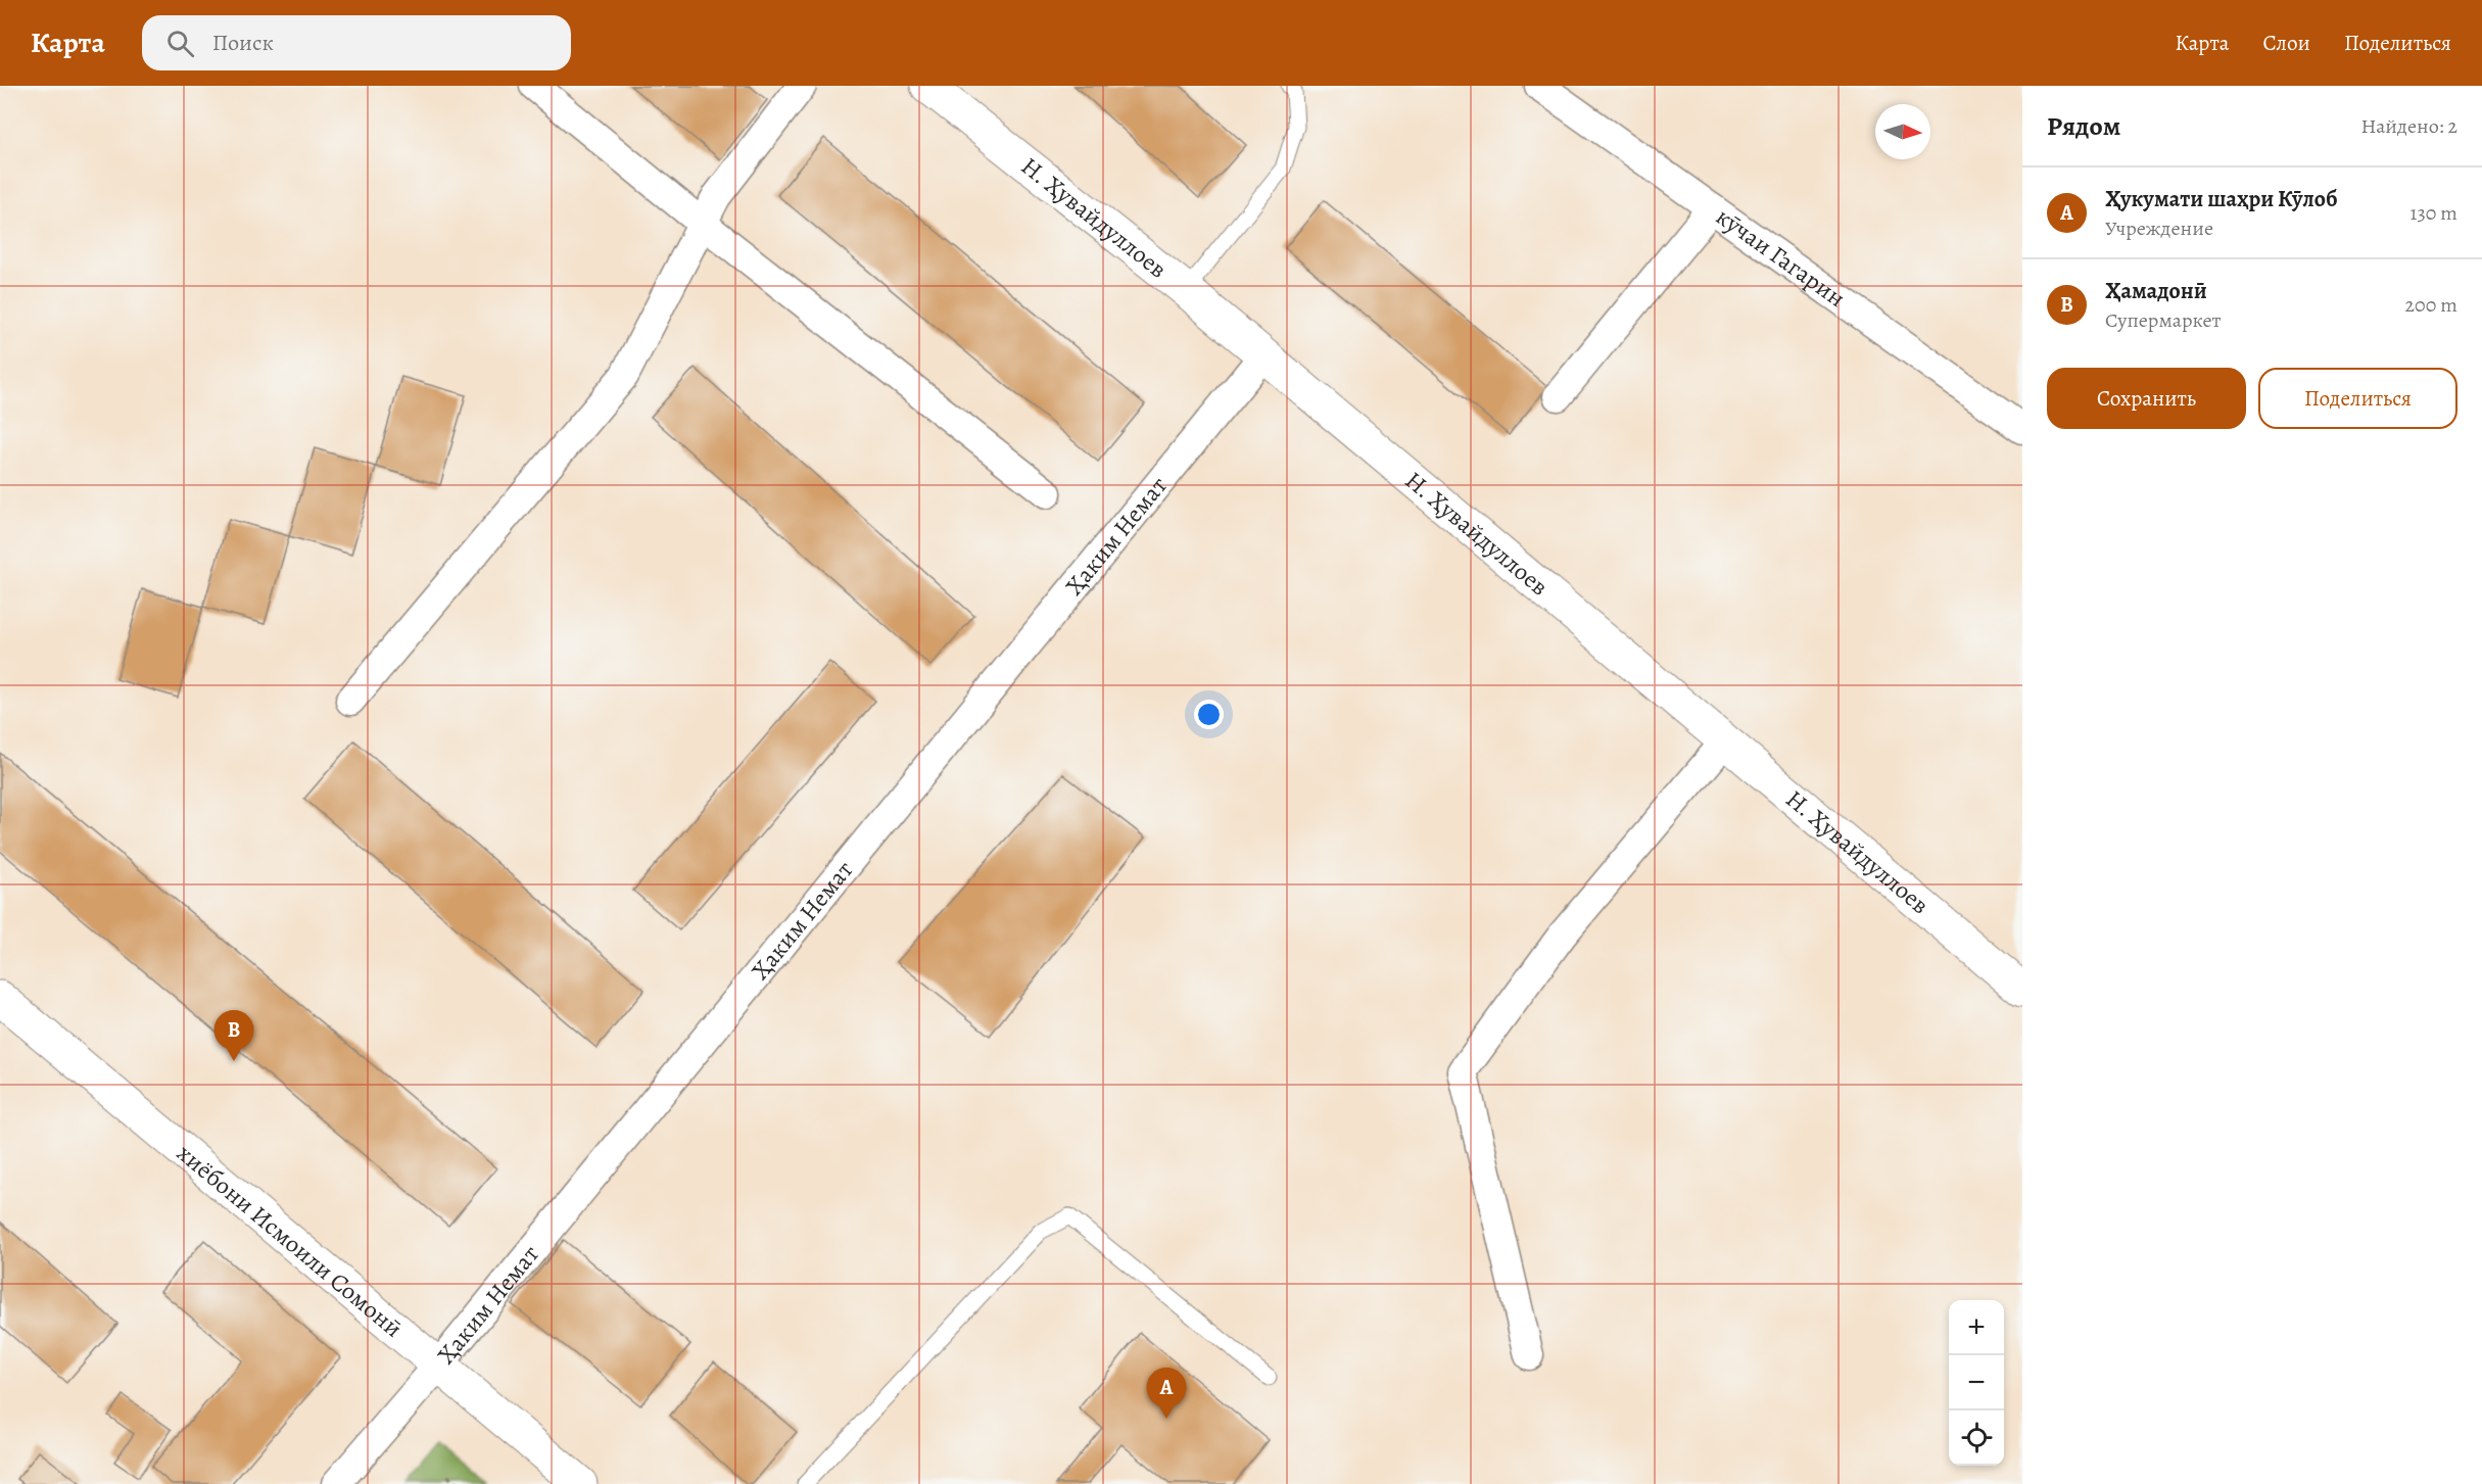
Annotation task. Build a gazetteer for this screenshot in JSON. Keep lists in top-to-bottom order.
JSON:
{
  "streets": {
    "street": [
      "Н. Ҳувайдуллоев",
      "кӯчаи Гагарин",
      "Ҳаким Немат",
      "хиёбони Исмоили Сомонӣ"
    ]
  },
  "crossings": [
    ["Н. Ҳувайдуллоев", "Ҳаким Немат"],
    ["Ҳаким Немат", "хиёбони Исмоили Сомонӣ"]
  ],
  "north": "right",
  "page": {
    "header": "Карта",
    "search": "Поиск",
    "nav": ["Карта", "Слои", "Поделиться"],
    "heading": ["Рядом", "Найдено: 2"],
    "list": [
      {
        "mark": "A",
        "name": "Ҳукумати шаҳри Кӯлоб",
        "note": "Учреждение",
        "value": "130 m"
      },
      {
        "mark": "B",
        "name": "Ҳамадонӣ",
        "note": "Супермаркет",
        "value": "200 m"
      }
    ],
    "buttons": ["Сохранить", "Поделиться"],
    "pins": ["B", "A"],
    "map_buttons": ["+", "−"]
  }
}
